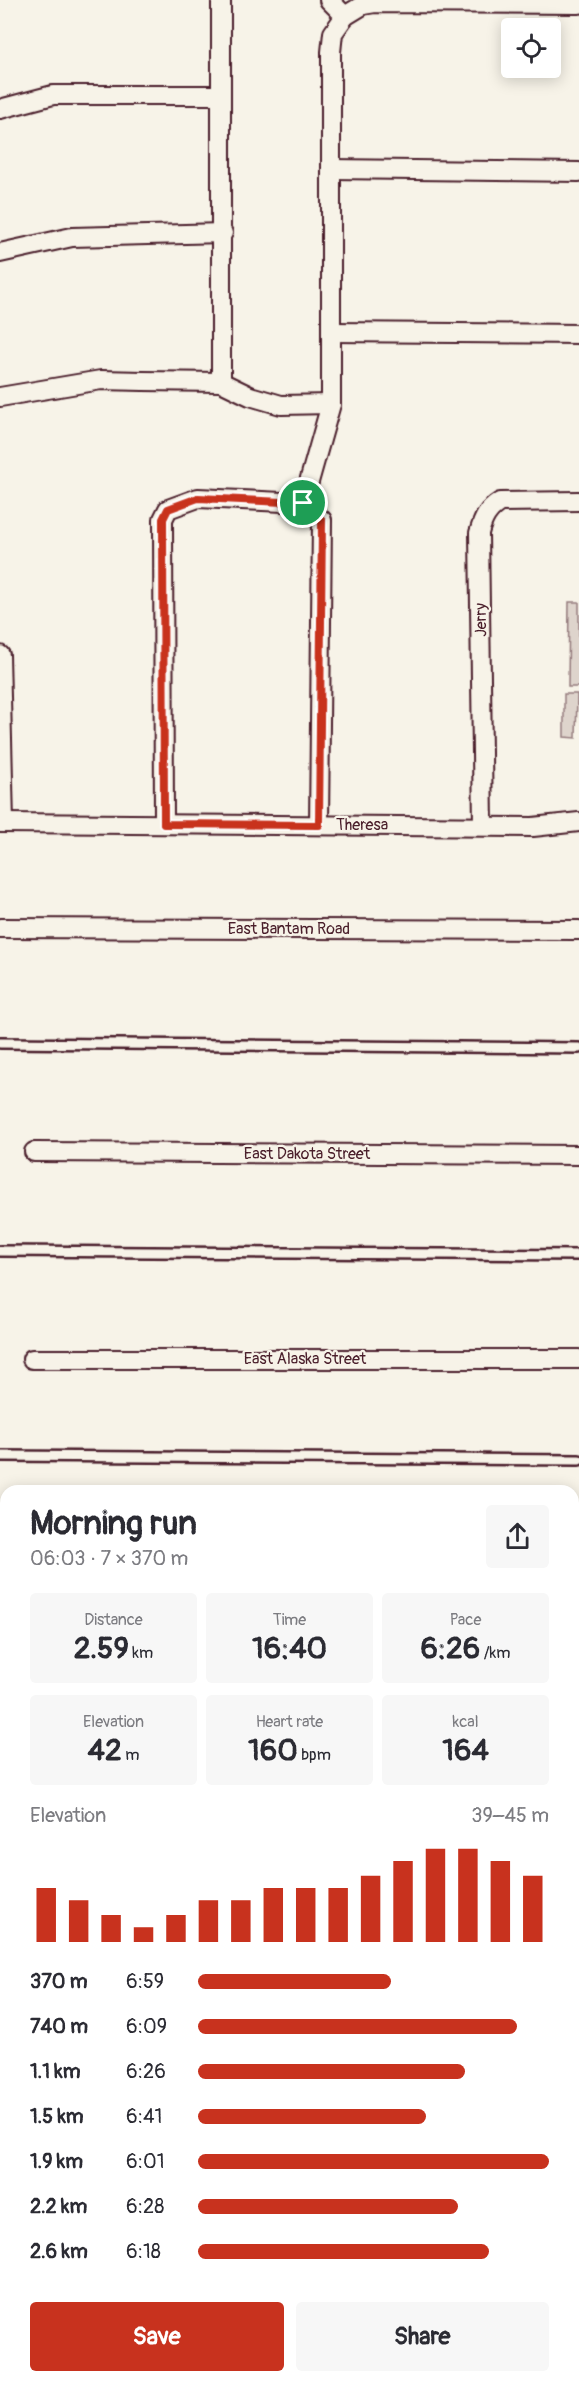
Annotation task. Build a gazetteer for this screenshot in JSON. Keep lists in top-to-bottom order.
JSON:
{
  "streets": {
    "street": [
      "Jerry",
      "Theresa",
      "East Bantam Road",
      "East Dakota Street",
      "East Alaska Street"
    ]
  },
  "crossings": [
    ["Jerry", "Theresa"]
  ],
  "page": {
    "heading": ["Morning run", "06:03 · 7 × 370 m"],
    "stats": [
      ["Distance", "2.59 km"],
      ["Time", "16:40"],
      ["Pace", "6:26 /km"],
      ["Elevation", "42 m"],
      ["Heart rate", "160 bpm"],
      ["kcal", "164"]
    ],
    "chart": ["Elevation", "39–45 m"],
    "list": [
      {
        "name": "370 m",
        "note": "6:59"
      },
      {
        "name": "740 m",
        "note": "6:09"
      },
      {
        "name": "1.1 km",
        "note": "6:26"
      },
      {
        "name": "1.5 km",
        "note": "6:41"
      },
      {
        "name": "1.9 km",
        "note": "6:01"
      },
      {
        "name": "2.2 km",
        "note": "6:28"
      },
      {
        "name": "2.6 km",
        "note": "6:18"
      }
    ],
    "buttons": ["Save", "Share"]
  }
}
